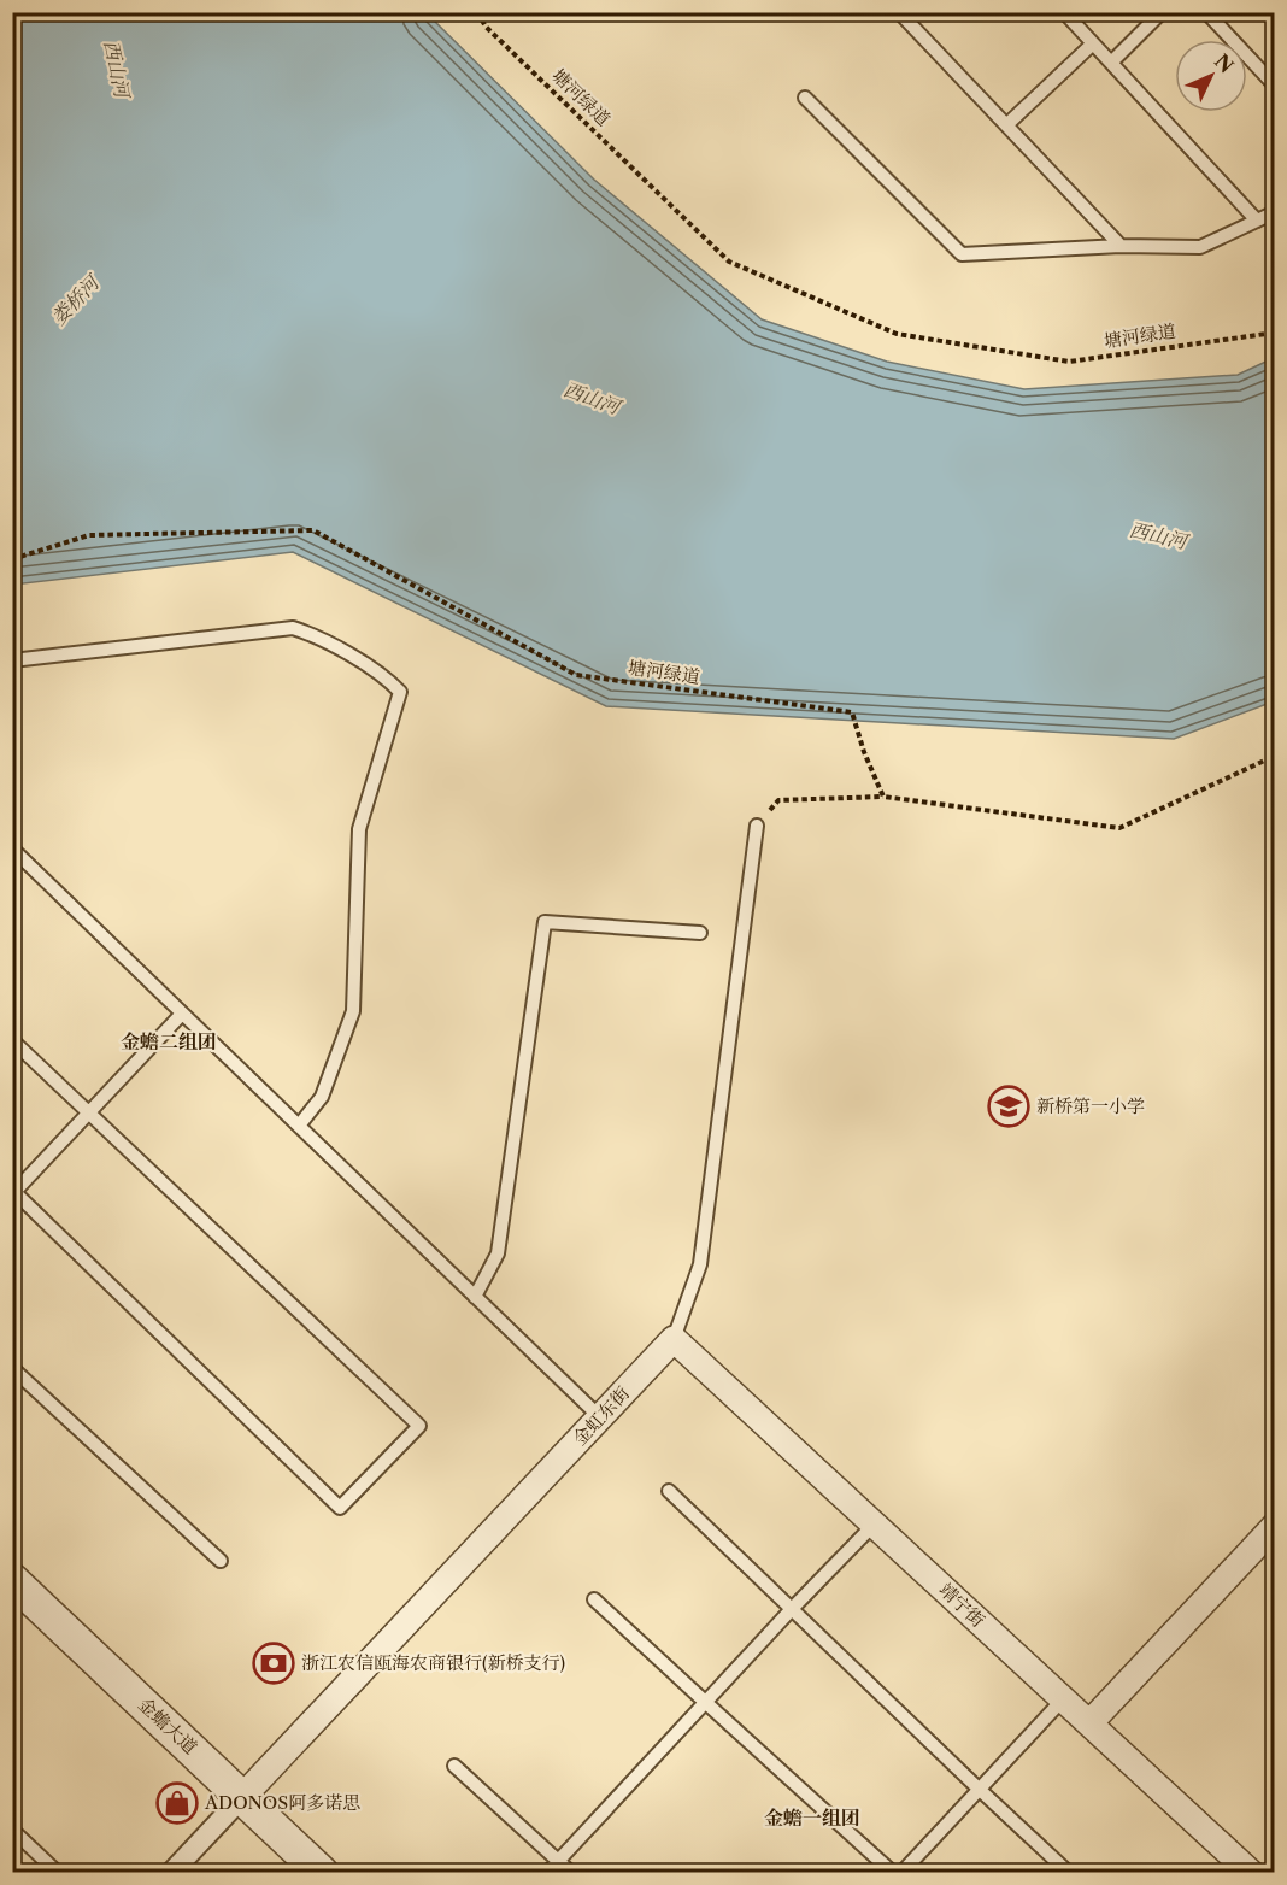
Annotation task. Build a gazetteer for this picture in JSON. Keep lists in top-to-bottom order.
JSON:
{
  "streets": {
    "street": ["金虹东街", "靖宁街", "金蟾大道"],
    "path": ["塘河绿道"]
  },
  "crossings": [
    ["金虹东街", "靖宁街"],
    ["金虹东街", "金蟾大道"]
  ],
  "districts": ["金蟾二组团", "金蟾一组团"],
  "water": ["西山河", "娄桥河"],
  "places": {
    "school or university": ["新桥第一小学"],
    "bank": ["浙江农信瓯海农商银行(新桥支行)"],
    "shop": ["ADONOS阿多诺思"]
  },
  "north": "top right"
}
